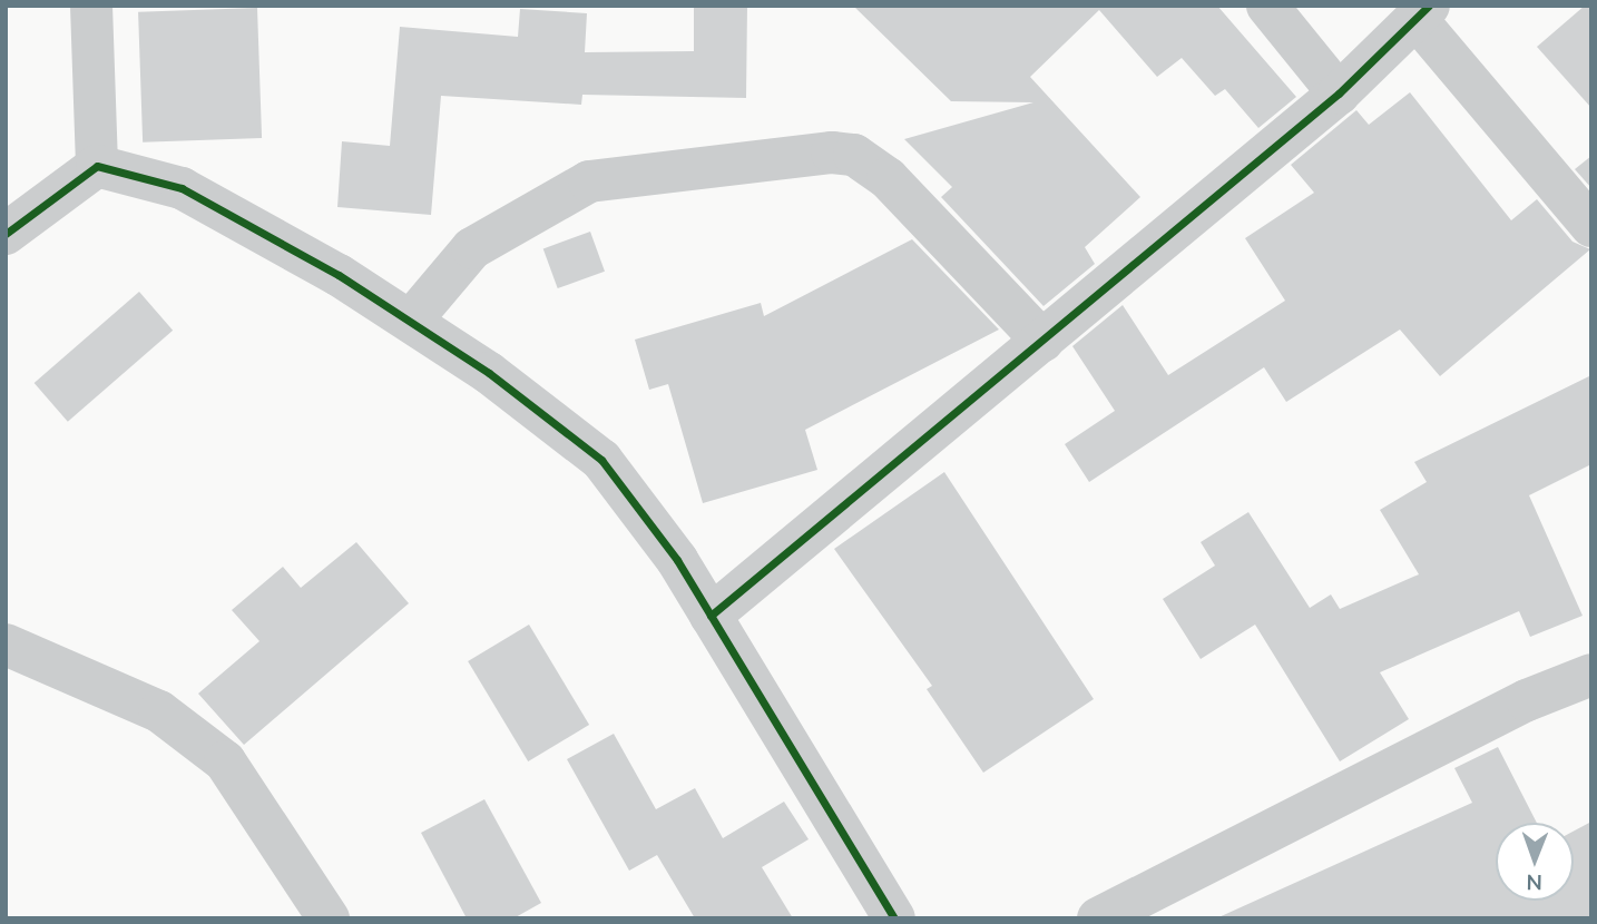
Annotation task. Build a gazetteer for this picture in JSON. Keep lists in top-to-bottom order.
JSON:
{
  "north": "bottom"
}
